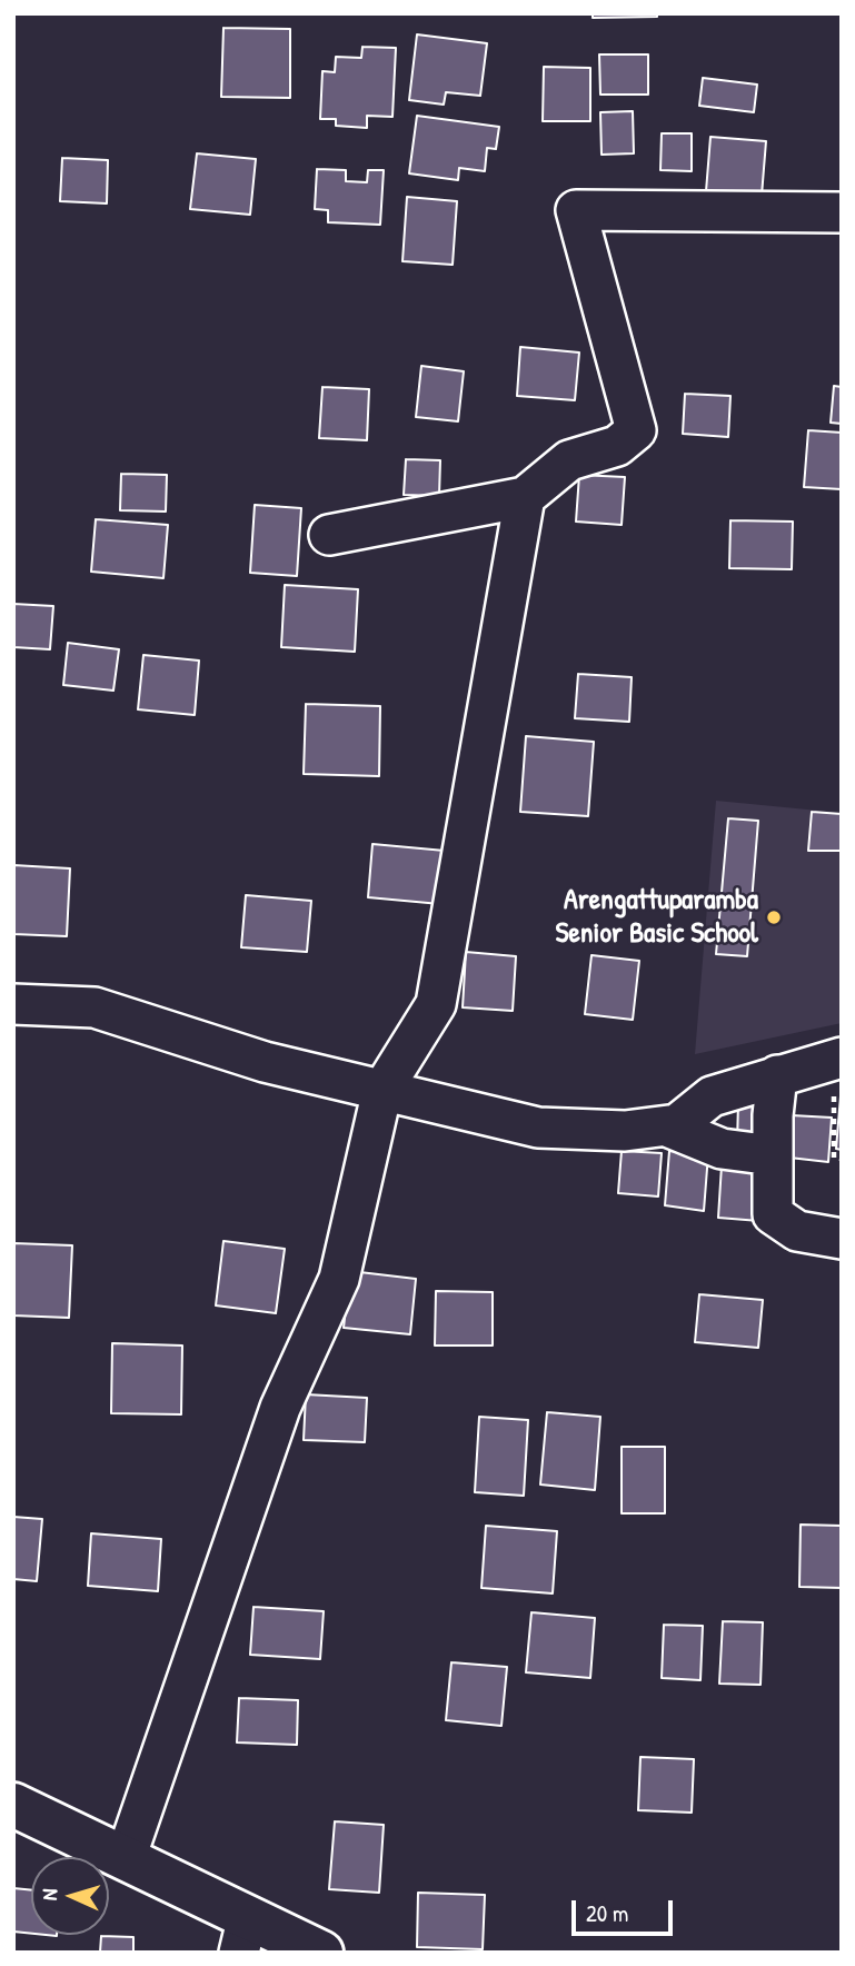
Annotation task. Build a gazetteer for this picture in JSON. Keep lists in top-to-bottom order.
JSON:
{
  "places": ["Arengattuparamba Senior Basic School"],
  "scale_bar": "20 m",
  "north": "left"
}
